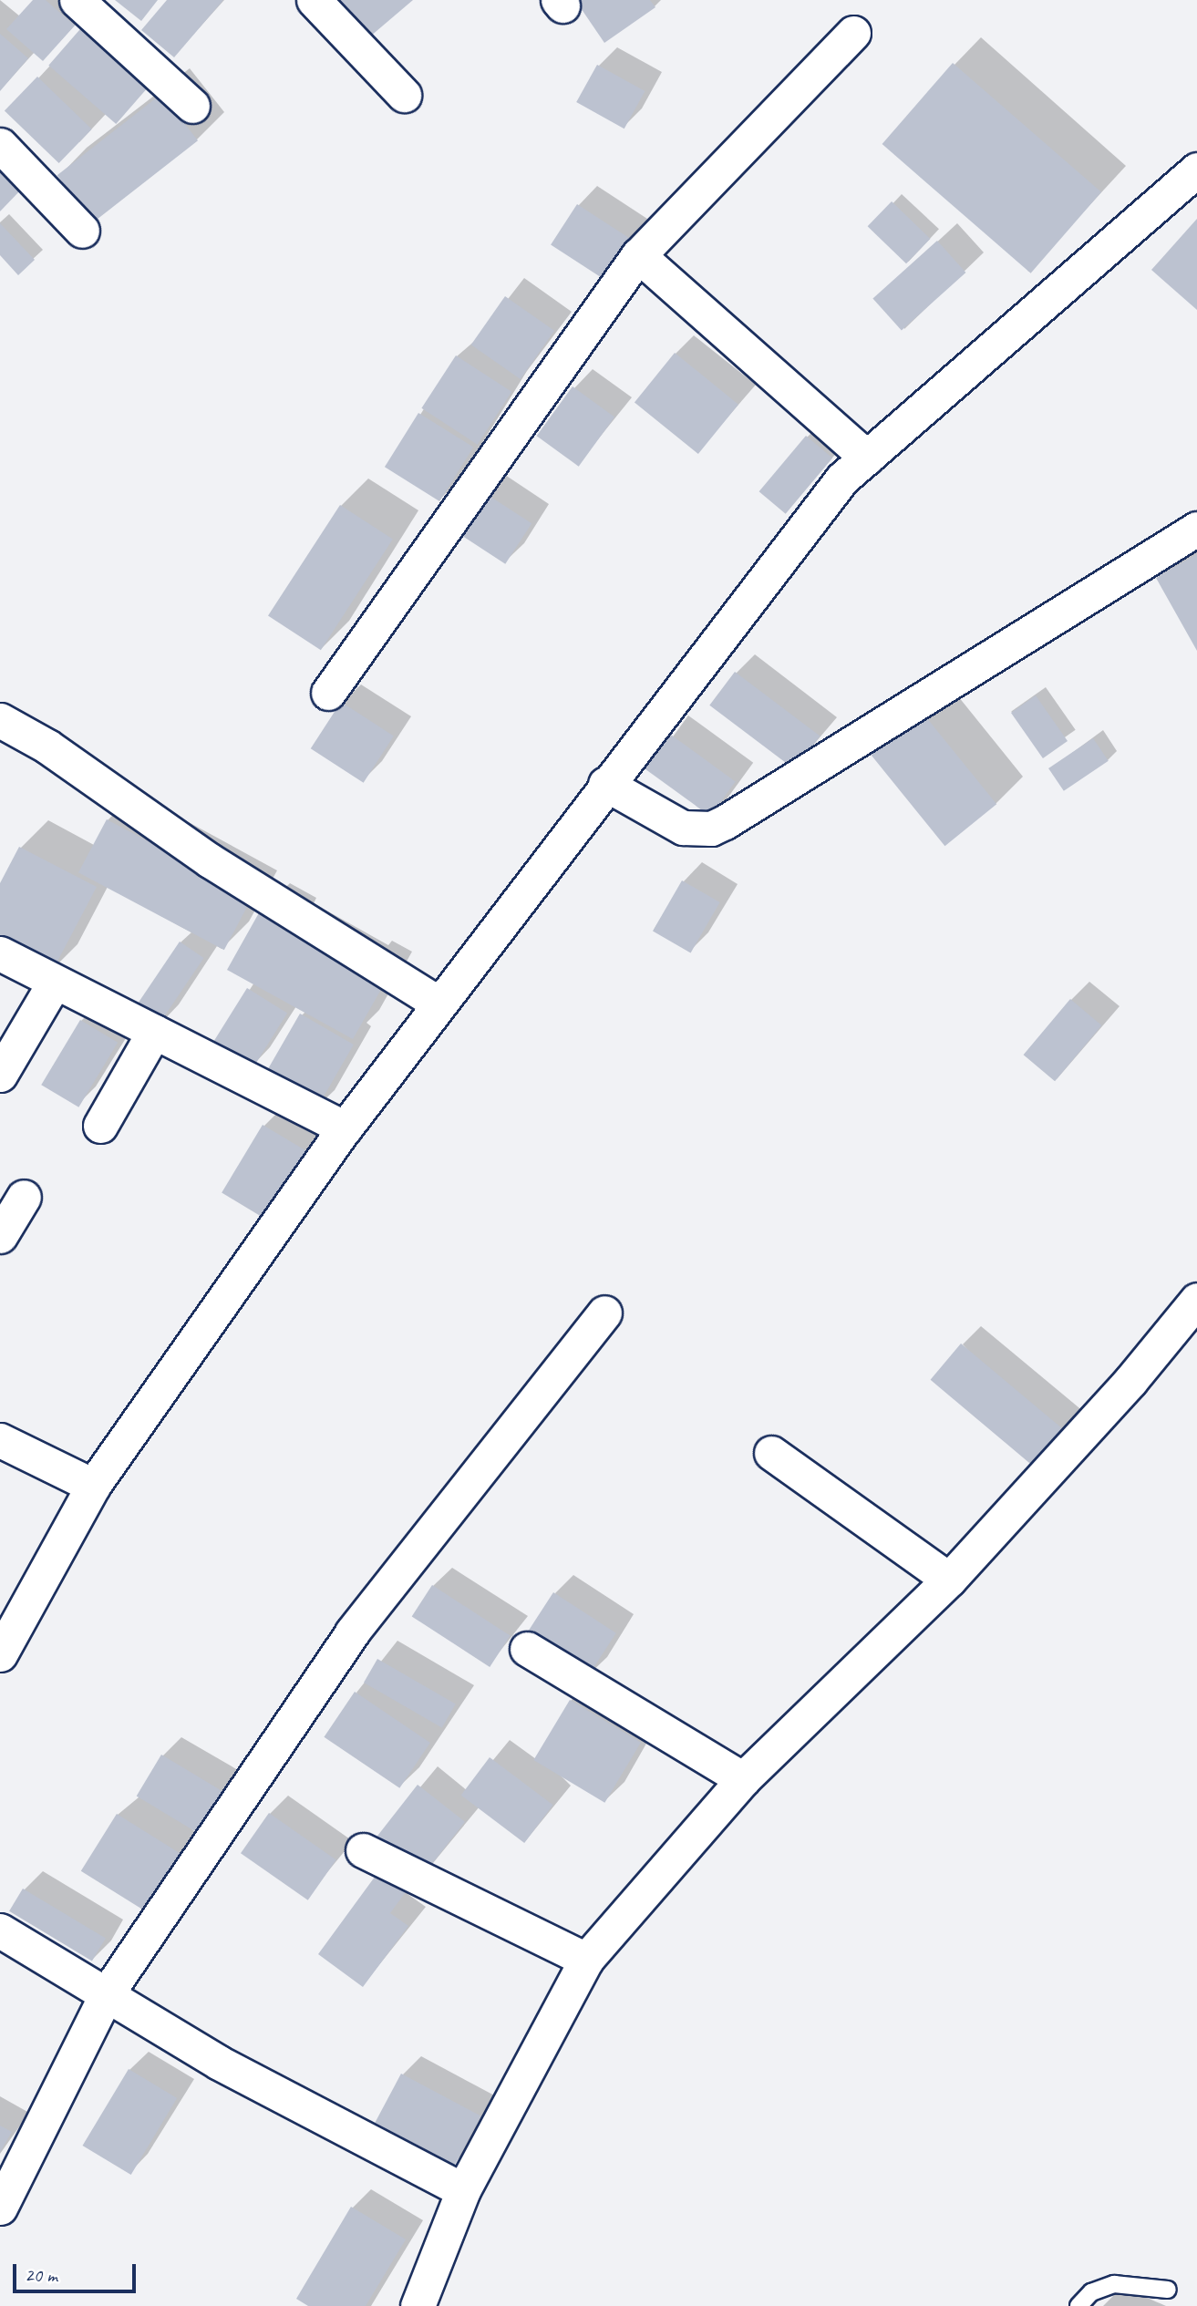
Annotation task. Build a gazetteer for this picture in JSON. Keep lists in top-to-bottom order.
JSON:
{
  "scale_bar": "20 m"
}
